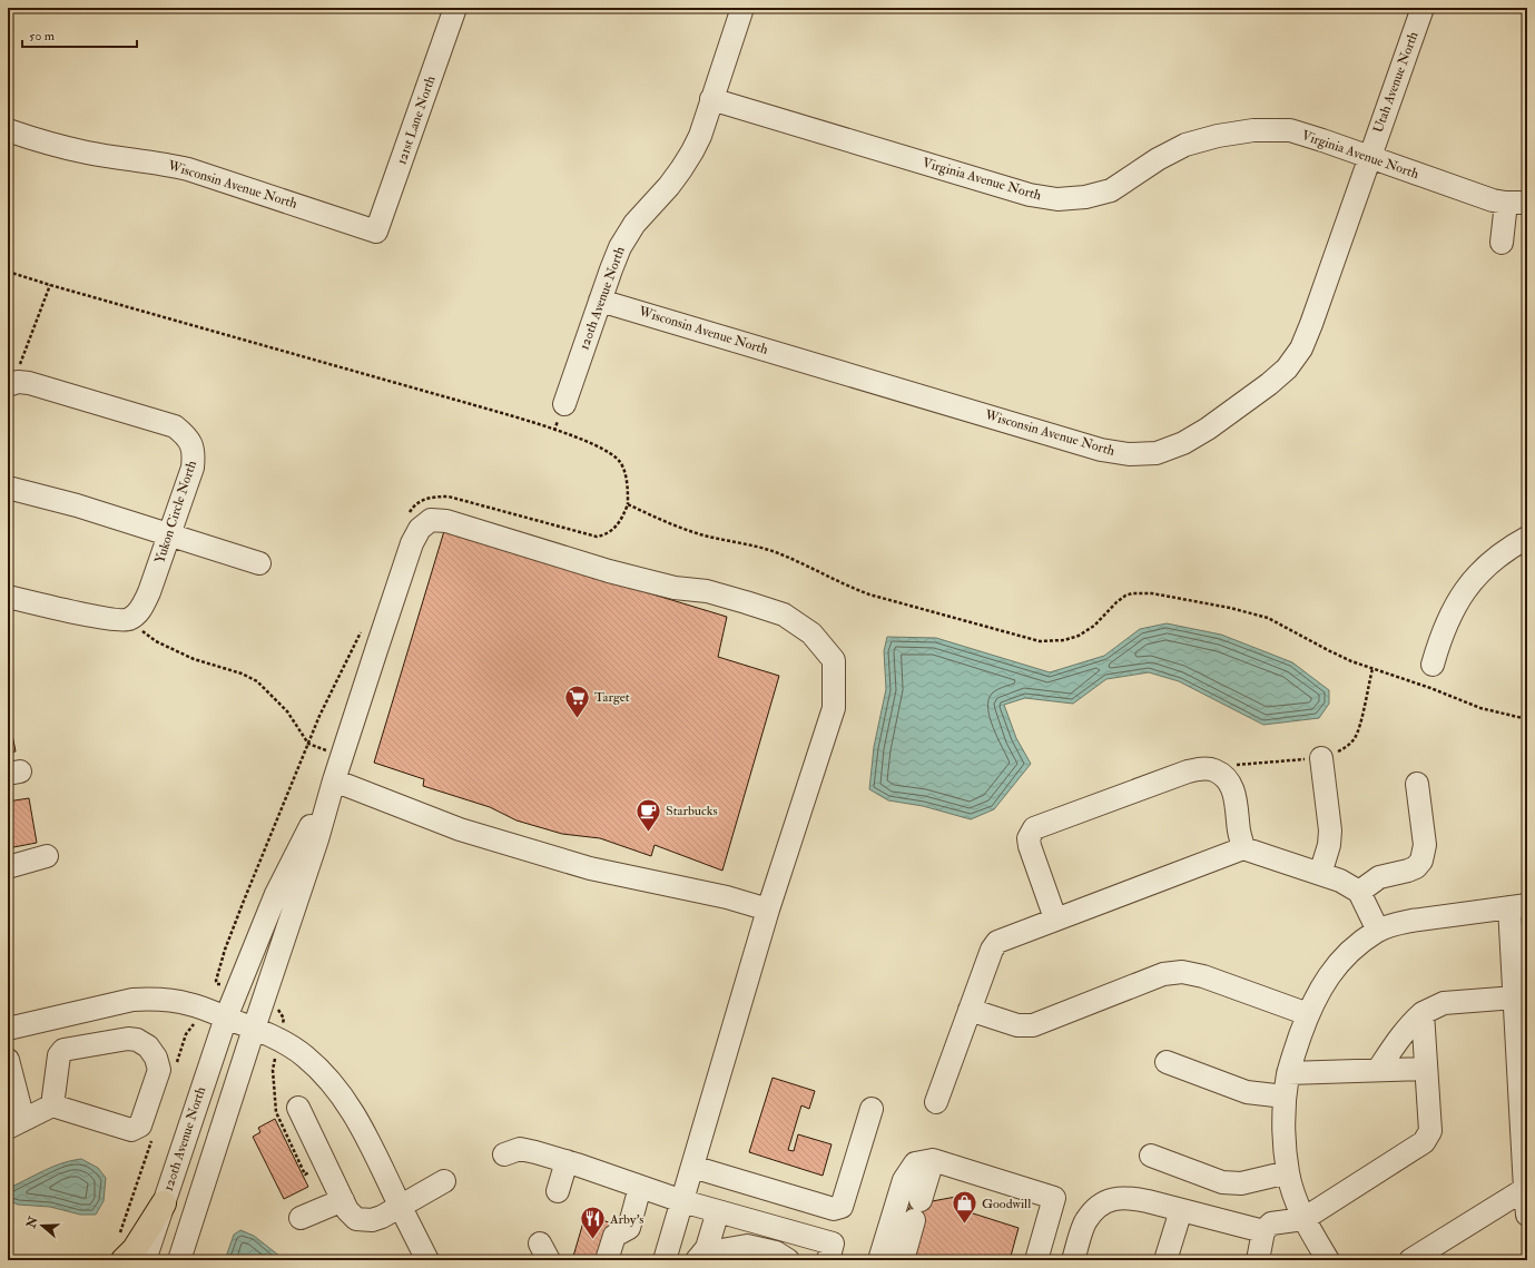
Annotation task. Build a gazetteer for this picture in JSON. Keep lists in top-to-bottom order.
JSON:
{
  "streets": {
    "street": [
      "Utah Avenue North",
      "121st Lane North",
      "Virginia Avenue North",
      "Wisconsin Avenue North",
      "120th Avenue North",
      "Yukon Circle North"
    ]
  },
  "crossings": [
    ["Utah Avenue North", "Virginia Avenue North"],
    ["Utah Avenue North", "Wisconsin Avenue North"],
    ["121st Lane North", "Wisconsin Avenue North"],
    ["Virginia Avenue North", "Wisconsin Avenue North"],
    ["Virginia Avenue North", "120th Avenue North"],
    ["Wisconsin Avenue North", "120th Avenue North"]
  ],
  "places": {
    "supermarket": ["Target"],
    "cafe": ["Starbucks"],
    "shop": ["Goodwill"],
    "restaurant": ["Arby's"]
  },
  "scale_bar": "50 m",
  "north": "left"
}
